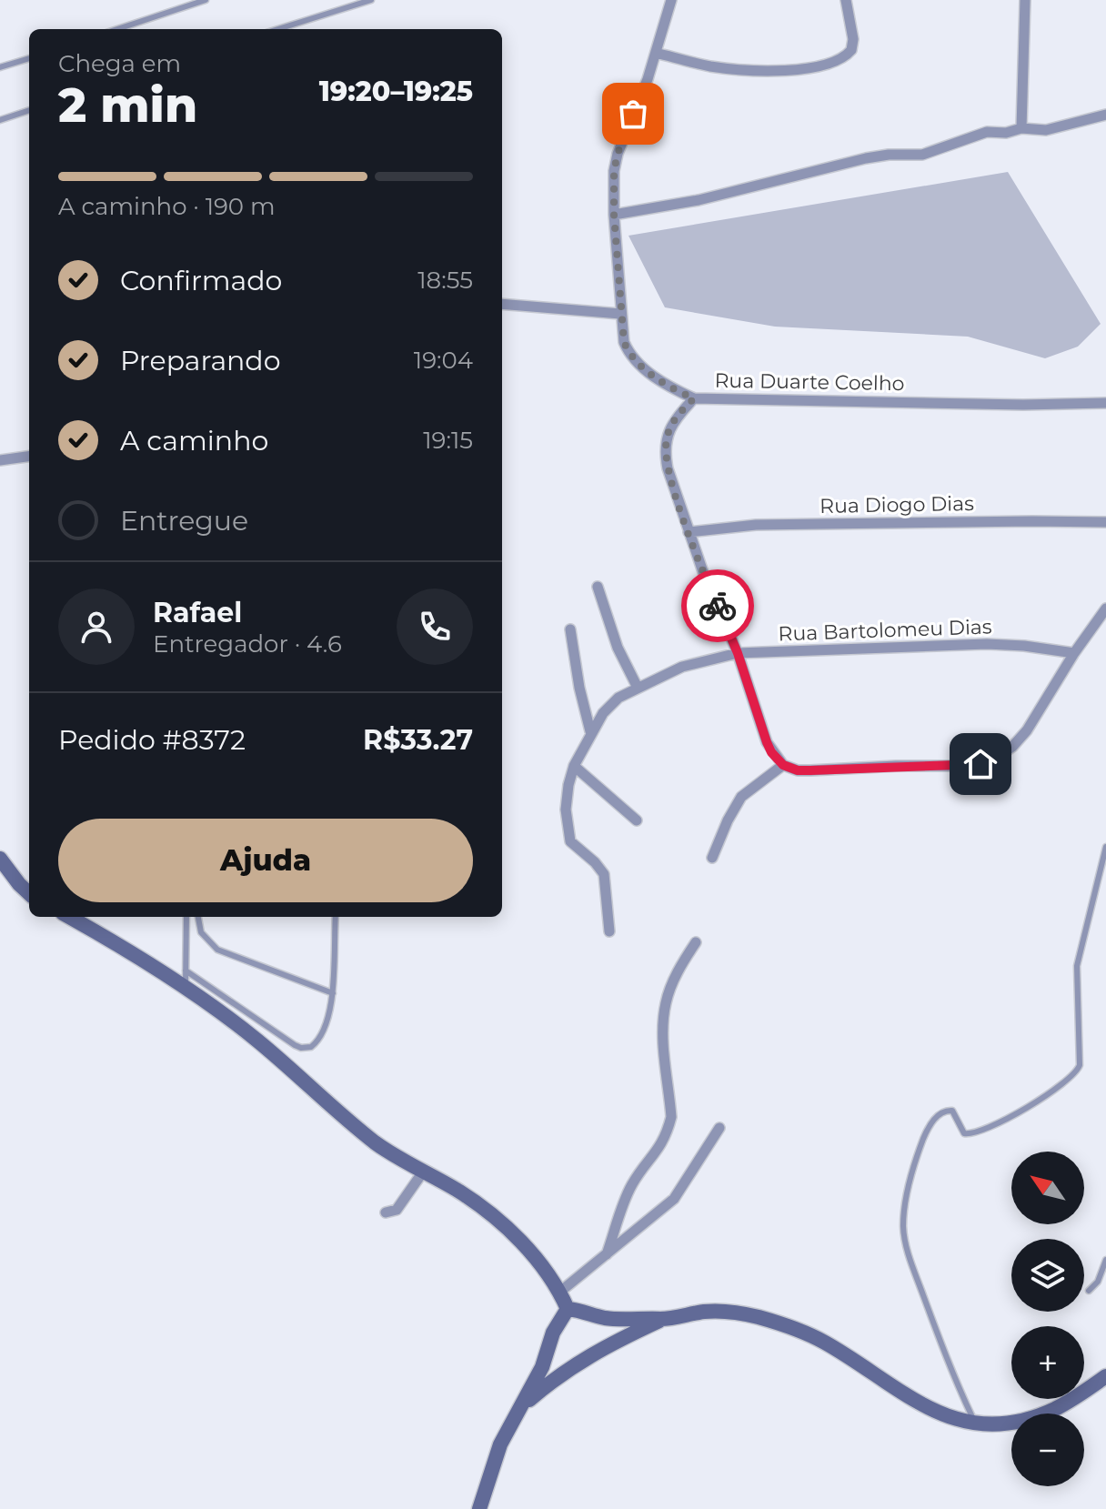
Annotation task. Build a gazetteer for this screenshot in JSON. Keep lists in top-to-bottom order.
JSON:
{
  "streets": {
    "street": ["Rua Duarte Coelho", "Rua Diogo Dias", "Rua Bartolomeu Dias"]
  },
  "north": "top left",
  "page": {
    "heading": ["2 min", "Chega em", "19:20–19:25"],
    "panel": [
      "Rafael",
      "Entregador · 4.6",
      "Pedido #8372",
      "R$33.27"
    ],
    "bar": "A caminho · 190 m",
    "list": [
      ["Confirmado", "18:55"],
      ["Preparando", "19:04"],
      ["A caminho", "19:15"],
      "Entregue"
    ],
    "buttons": "Ajuda",
    "map_buttons": ["+", "−"]
  }
}
